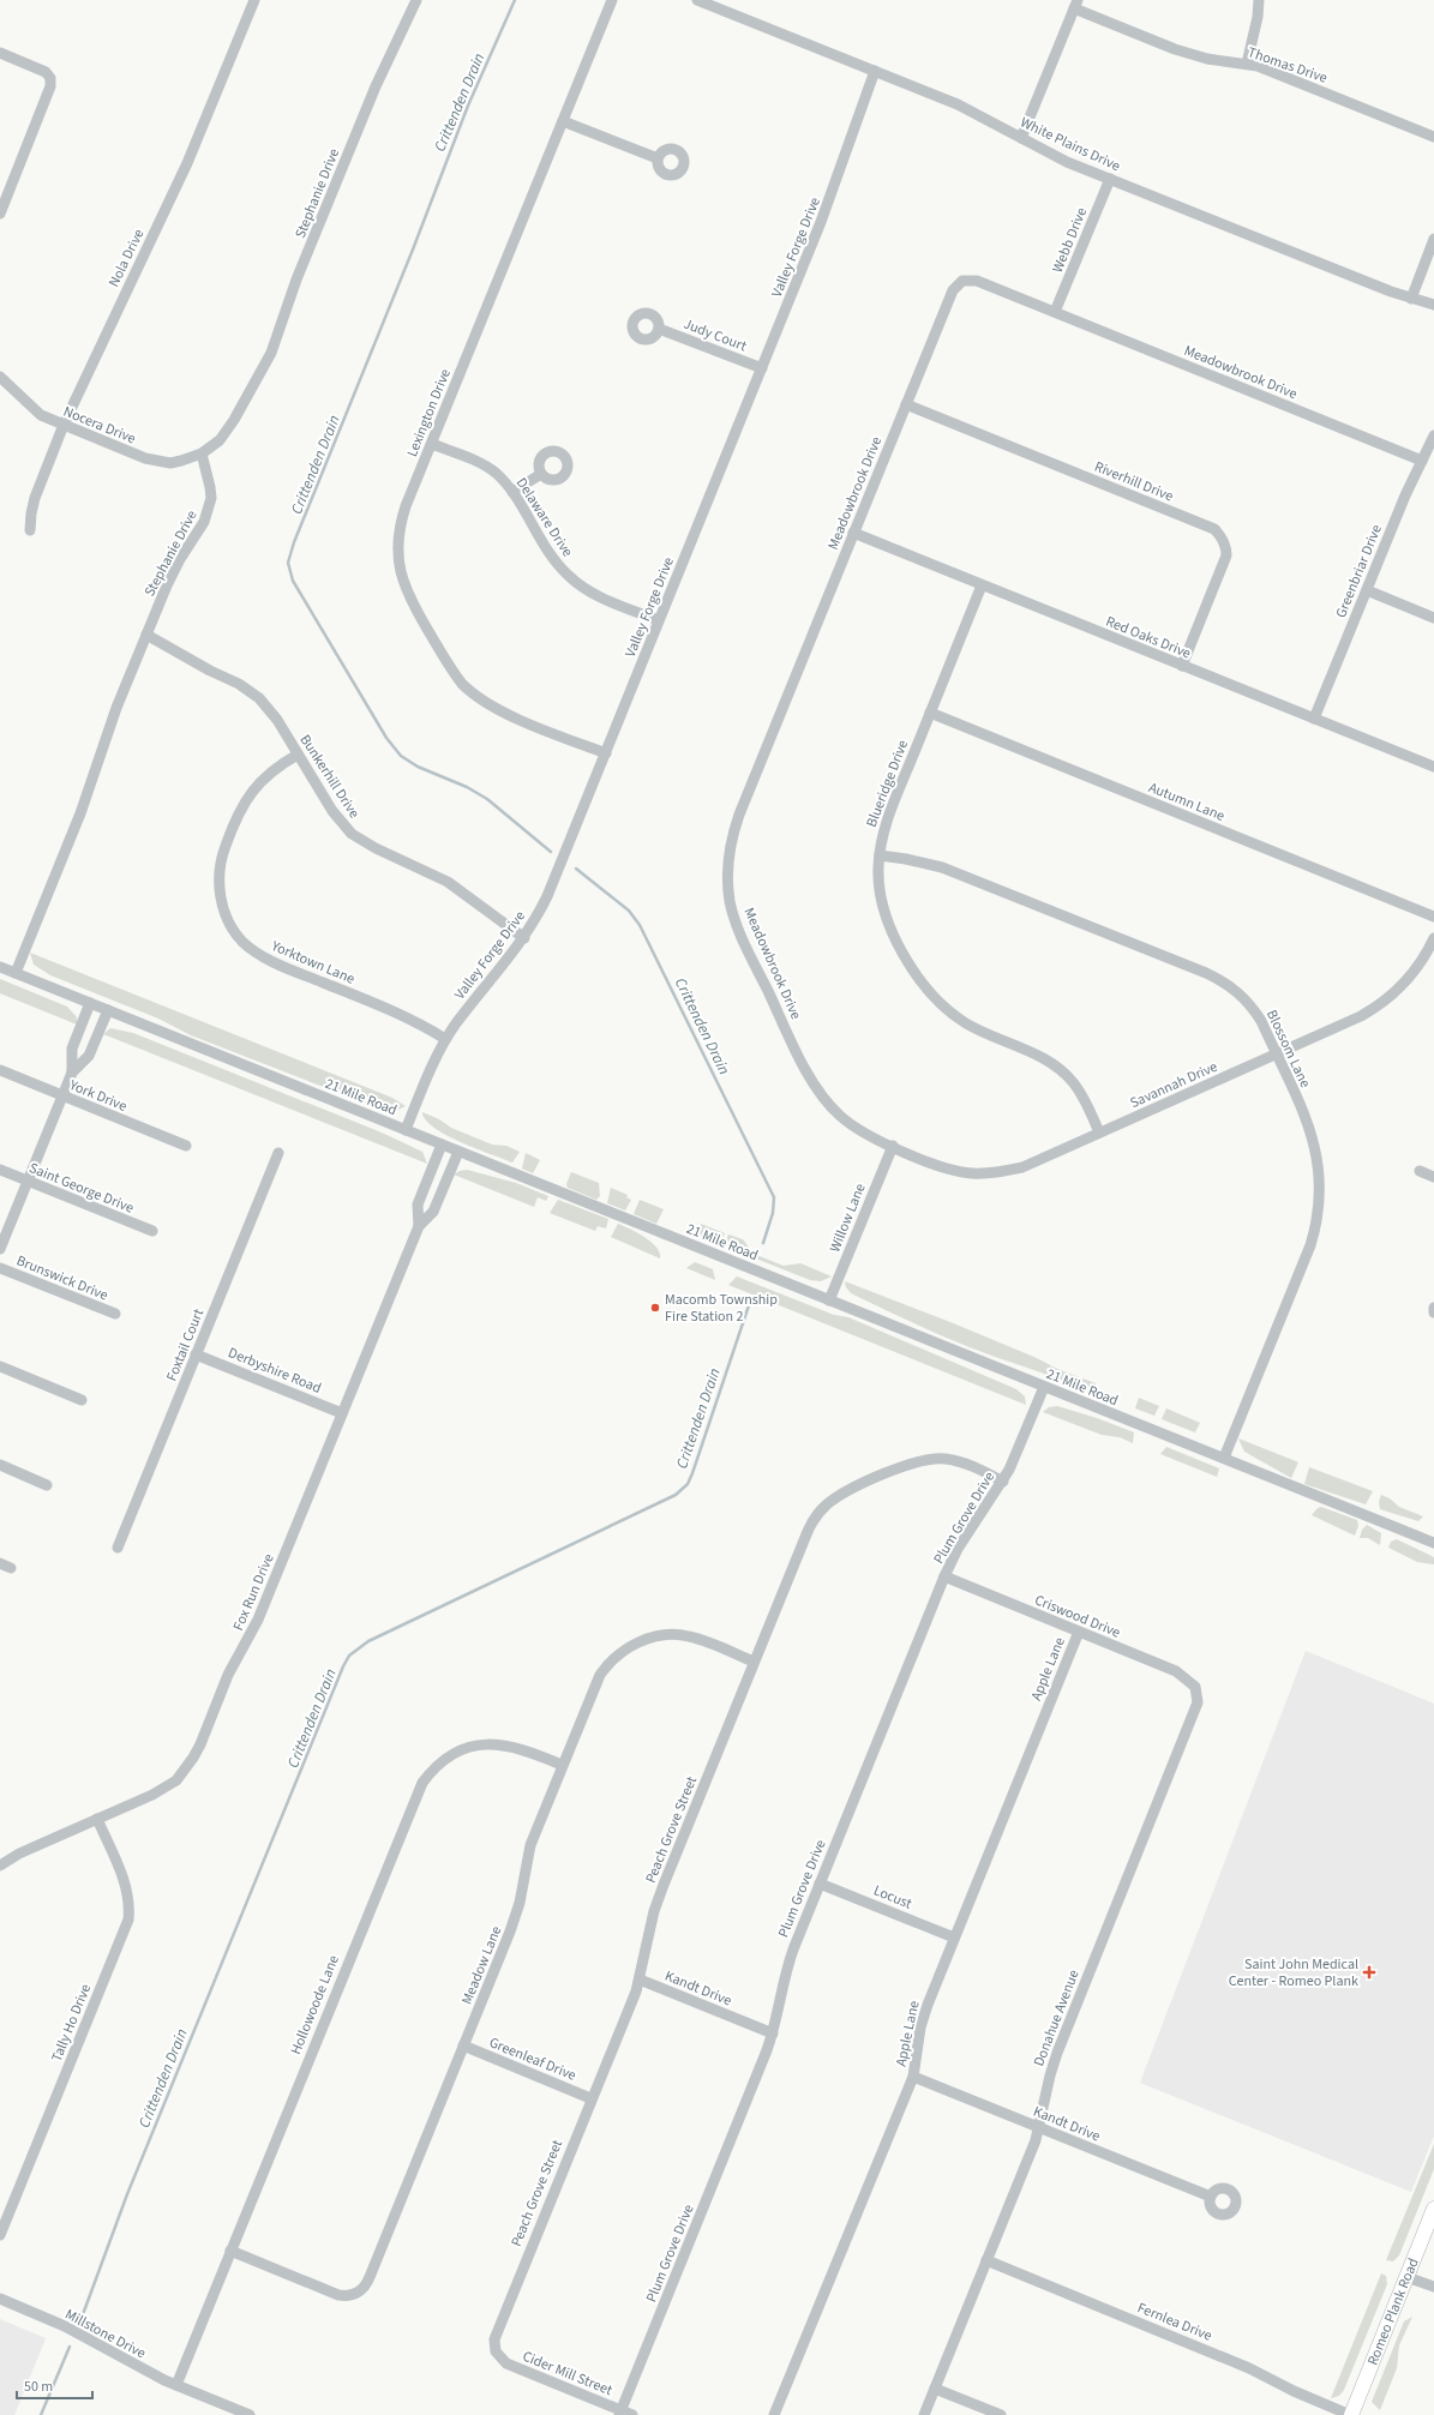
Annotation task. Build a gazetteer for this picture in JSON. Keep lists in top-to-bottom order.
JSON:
{
  "streets": {
    "main road": ["Romeo Plank Road"],
    "street": [
      "Thomas Drive",
      "White Plains Drive",
      "Stephanie Drive",
      "Webb Drive",
      "Valley Forge Drive",
      "Nola Drive",
      "Judy Court",
      "Meadowbrook Drive",
      "Lexington Drive",
      "Nocera Drive",
      "Riverhill Drive",
      "Delaware Drive",
      "Greenbriar Drive",
      "Red Oaks Drive",
      "Bunkerhill Drive",
      "Blueridge Drive",
      "Autumn Lane",
      "Yorktown Lane",
      "Blossom Lane",
      "Savannah Drive",
      "York Drive",
      "21 Mile Road",
      "Saint George Drive",
      "Willow Lane",
      "Brunswick Drive",
      "Foxtail Court",
      "Derbyshire Road",
      "Plum Grove Drive",
      "Fox Run Drive",
      "Criswood Drive",
      "Apple Lane",
      "Peach Grove Street",
      "Locust",
      "Meadow Lane",
      "Kandt Drive",
      "Hollowoode Lane",
      "Donahue Avenue",
      "Tally Ho Drive",
      "Greenleaf Drive",
      "Fernlea Drive",
      "Millstone Drive",
      "Cider Mill Street"
    ]
  },
  "crossings": [
    ["White Plains Drive", "Webb Drive"],
    ["White Plains Drive", "Valley Forge Drive"],
    ["Stephanie Drive", "Nocera Drive"],
    ["Stephanie Drive", "Bunkerhill Drive"],
    ["Stephanie Drive", "21 Mile Road"],
    ["Webb Drive", "Meadowbrook Drive"],
    ["Valley Forge Drive", "Judy Court"],
    ["Valley Forge Drive", "Lexington Drive"],
    ["Valley Forge Drive", "Delaware Drive"],
    ["Valley Forge Drive", "Bunkerhill Drive"],
    ["Valley Forge Drive", "Yorktown Lane"],
    ["Valley Forge Drive", "21 Mile Road"],
    ["Nola Drive", "Nocera Drive"],
    ["Meadowbrook Drive", "Riverhill Drive"],
    ["Meadowbrook Drive", "Greenbriar Drive"],
    ["Meadowbrook Drive", "Red Oaks Drive"],
    ["Meadowbrook Drive", "Savannah Drive"],
    ["Meadowbrook Drive", "Willow Lane"],
    ["Lexington Drive", "Delaware Drive"],
    ["Riverhill Drive", "Red Oaks Drive"],
    ["Greenbriar Drive", "Red Oaks Drive"],
    ["Red Oaks Drive", "Blueridge Drive"],
    ["Bunkerhill Drive", "Yorktown Lane"],
    ["Blueridge Drive", "Autumn Lane"],
    ["Blueridge Drive", "Blossom Lane"],
    ["Blueridge Drive", "Savannah Drive"],
    ["Blossom Lane", "Savannah Drive"],
    ["Blossom Lane", "21 Mile Road"],
    ["Savannah Drive", "Willow Lane"],
    ["21 Mile Road", "Willow Lane"],
    ["21 Mile Road", "Plum Grove Drive"],
    ["21 Mile Road", "Fox Run Drive"],
    ["Foxtail Court", "Derbyshire Road"],
    ["Derbyshire Road", "Fox Run Drive"],
    ["Plum Grove Drive", "Criswood Drive"],
    ["Plum Grove Drive", "Peach Grove Street"],
    ["Plum Grove Drive", "Locust"],
    ["Plum Grove Drive", "Kandt Drive"],
    ["Plum Grove Drive", "Cider Mill Street"],
    ["Fox Run Drive", "Tally Ho Drive"],
    ["Criswood Drive", "Apple Lane"],
    ["Criswood Drive", "Donahue Avenue"],
    ["Apple Lane", "Locust"],
    ["Apple Lane", "Kandt Drive"],
    ["Peach Grove Street", "Meadow Lane"],
    ["Peach Grove Street", "Kandt Drive"],
    ["Peach Grove Street", "Greenleaf Drive"],
    ["Peach Grove Street", "Cider Mill Street"],
    ["Meadow Lane", "Hollowoode Lane"],
    ["Meadow Lane", "Greenleaf Drive"],
    ["Kandt Drive", "Donahue Avenue"],
    ["Hollowoode Lane", "Millstone Drive"],
    ["Donahue Avenue", "Fernlea Drive"],
    ["Romeo Plank Road", "Fernlea Drive"]
  ],
  "water": ["Crittenden Drain"],
  "places": {
    "other": ["Macomb Township Fire Station 2"],
    "health": ["Saint John Medical Center - Romeo Plank"]
  },
  "scale_bar": "50 m"
}
